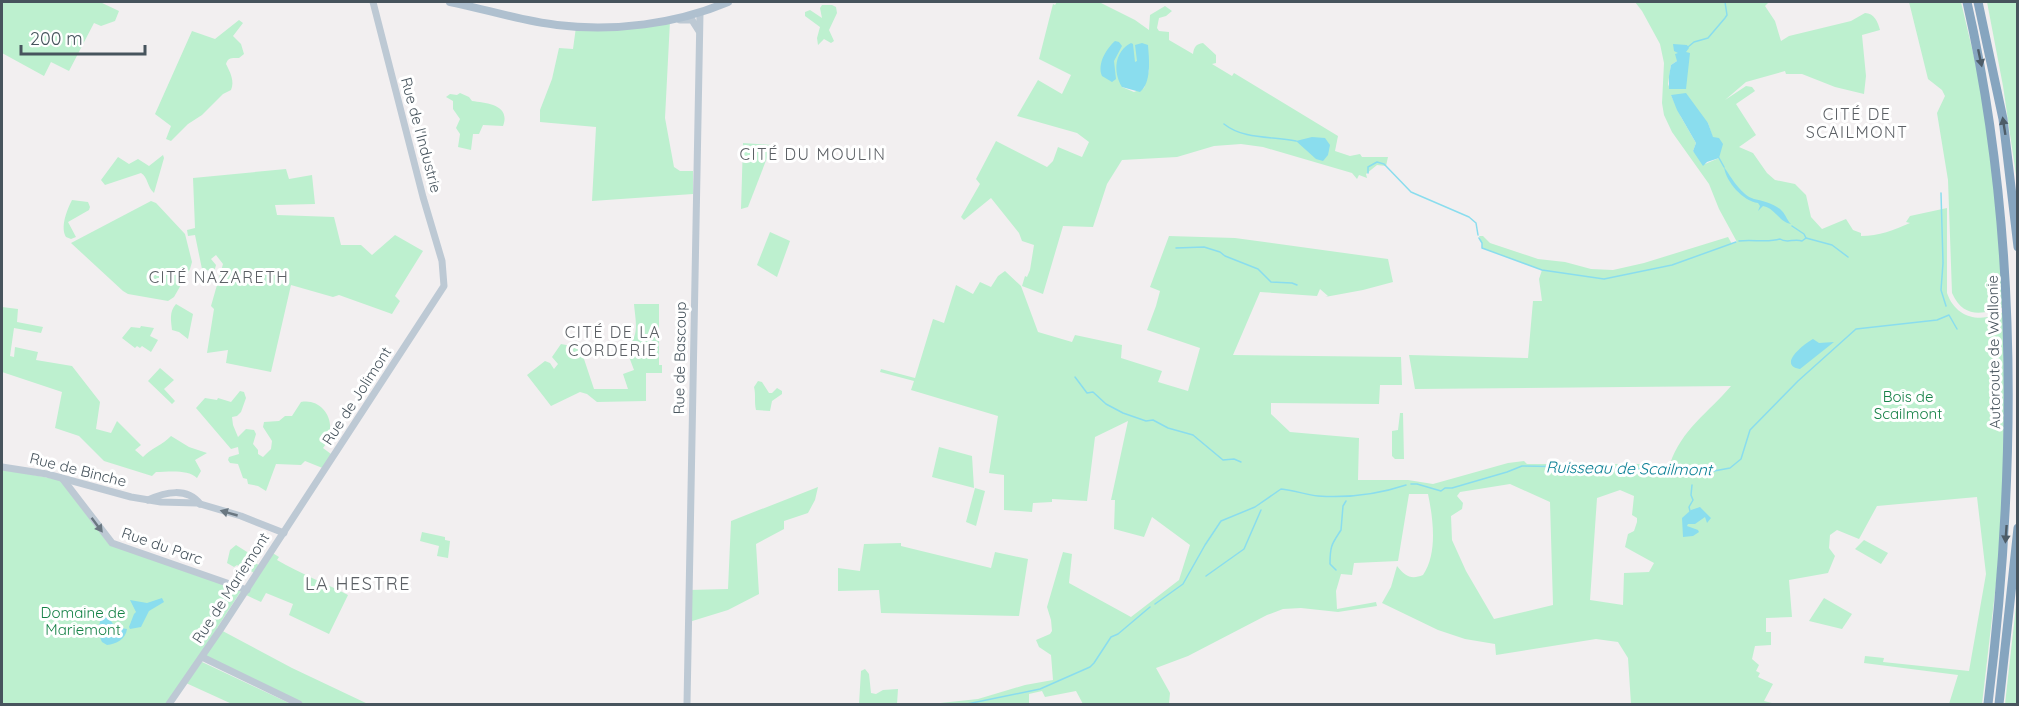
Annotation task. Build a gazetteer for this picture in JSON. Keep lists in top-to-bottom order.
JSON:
{
  "streets": {
    "highway": ["Autoroute de Wallonie"],
    "street": [
      "Rue de l'Industrie",
      "Rue de Bascoup",
      "Rue de Jolimont",
      "Rue de Binche",
      "Rue du Parc",
      "Rue de Mariemont"
    ]
  },
  "crossings": [
    ["Rue de l'Industrie", "Rue de Jolimont"],
    ["Rue de Jolimont", "Rue de Binche"],
    ["Rue de Jolimont", "Rue de Mariemont"],
    ["Rue de Binche", "Rue du Parc"],
    ["Rue de Binche", "Rue de Mariemont"],
    ["Rue du Parc", "Rue de Mariemont"]
  ],
  "one_way": ["Rue de Binche", "Rue du Parc"],
  "districts": [
    "CITÉ DE SCAILMONT",
    "CITÉ DU MOULIN",
    "CITÉ NAZARETH",
    "CITÉ DE LA CORDERIE",
    "LA HESTRE"
  ],
  "water": ["Ruisseau de Scailmont"],
  "parks": ["Bois de Scailmont", "Domaine de Mariemont"],
  "scale_bar": "200 m"
}
